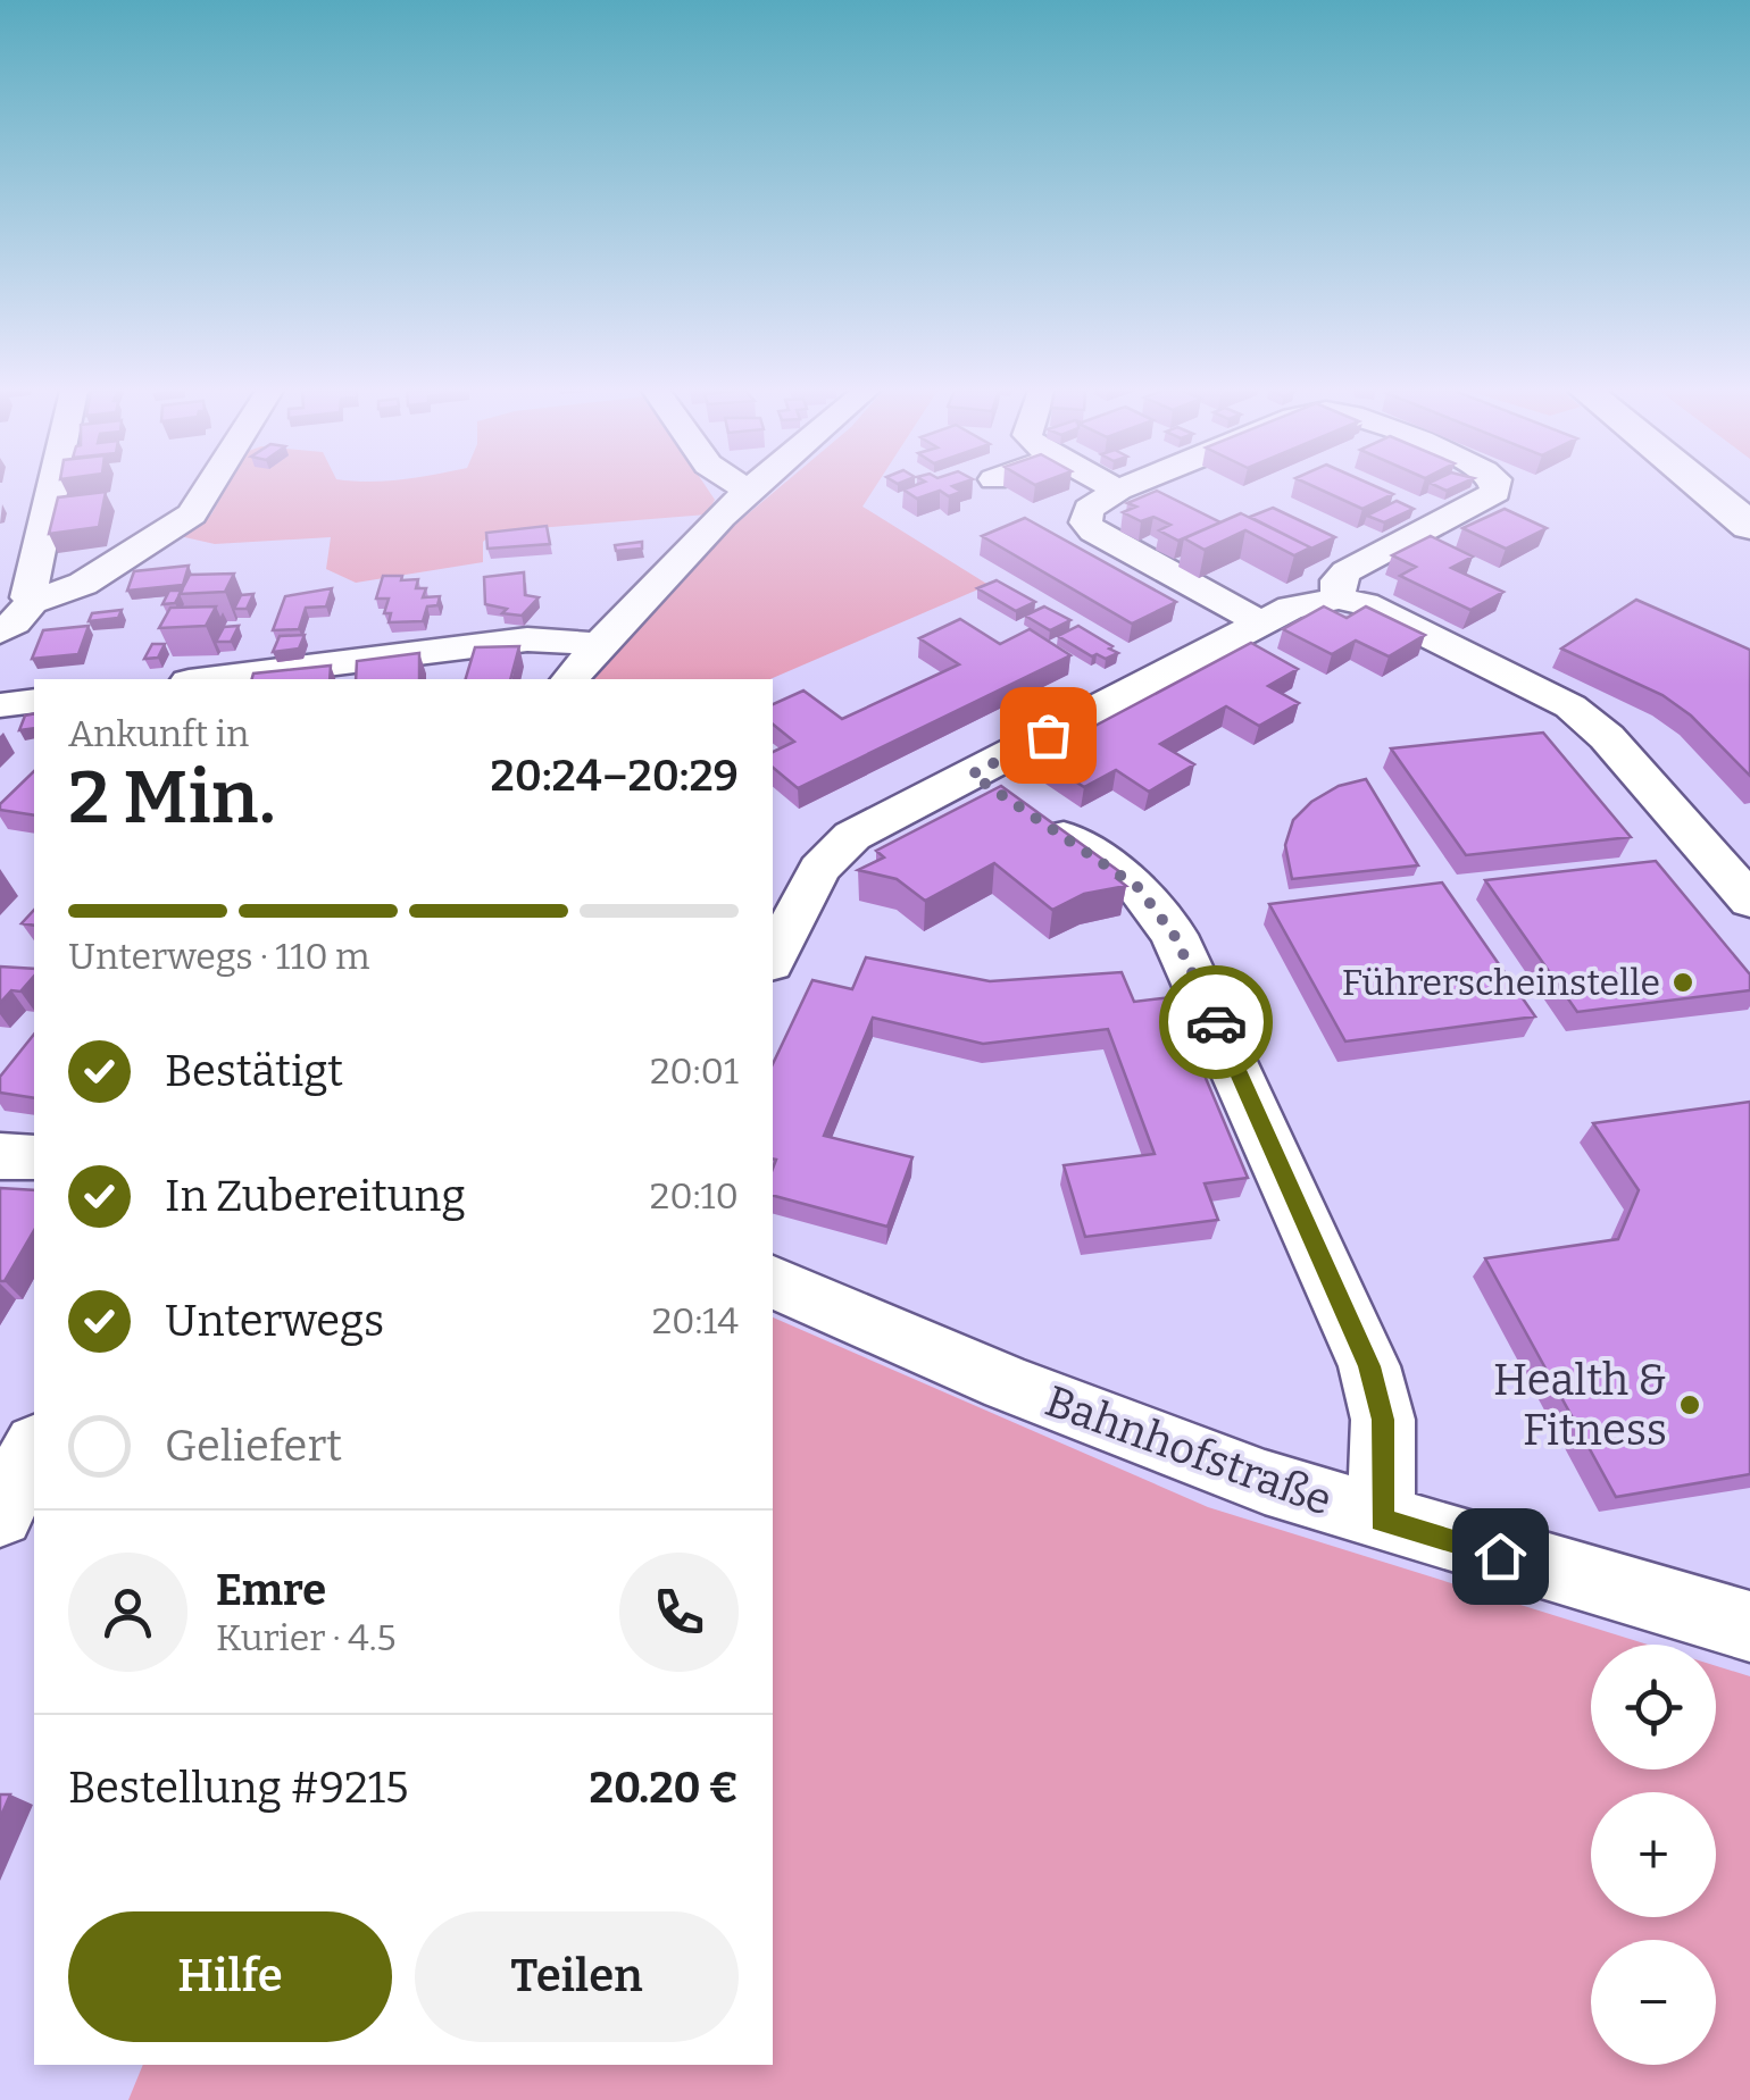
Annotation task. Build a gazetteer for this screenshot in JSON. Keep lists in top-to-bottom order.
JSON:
{
  "streets": {
    "street": ["Bahnhofstraße"]
  },
  "places": ["Führerscheinstelle", "Health & Fitness"],
  "page": {
    "heading": ["2 Min.", "Ankunft in", "20:24–20:29"],
    "panel": [
      "Emre",
      "Kurier · 4.5",
      "Bestellung #9215",
      "20.20 €"
    ],
    "bar": "Unterwegs · 110 m",
    "list": [
      ["Bestätigt", "20:01"],
      ["In Zubereitung", "20:10"],
      ["Unterwegs", "20:14"],
      "Geliefert"
    ],
    "map_buttons": ["+", "−"],
    "buttons": ["Hilfe", "Teilen"]
  }
}
